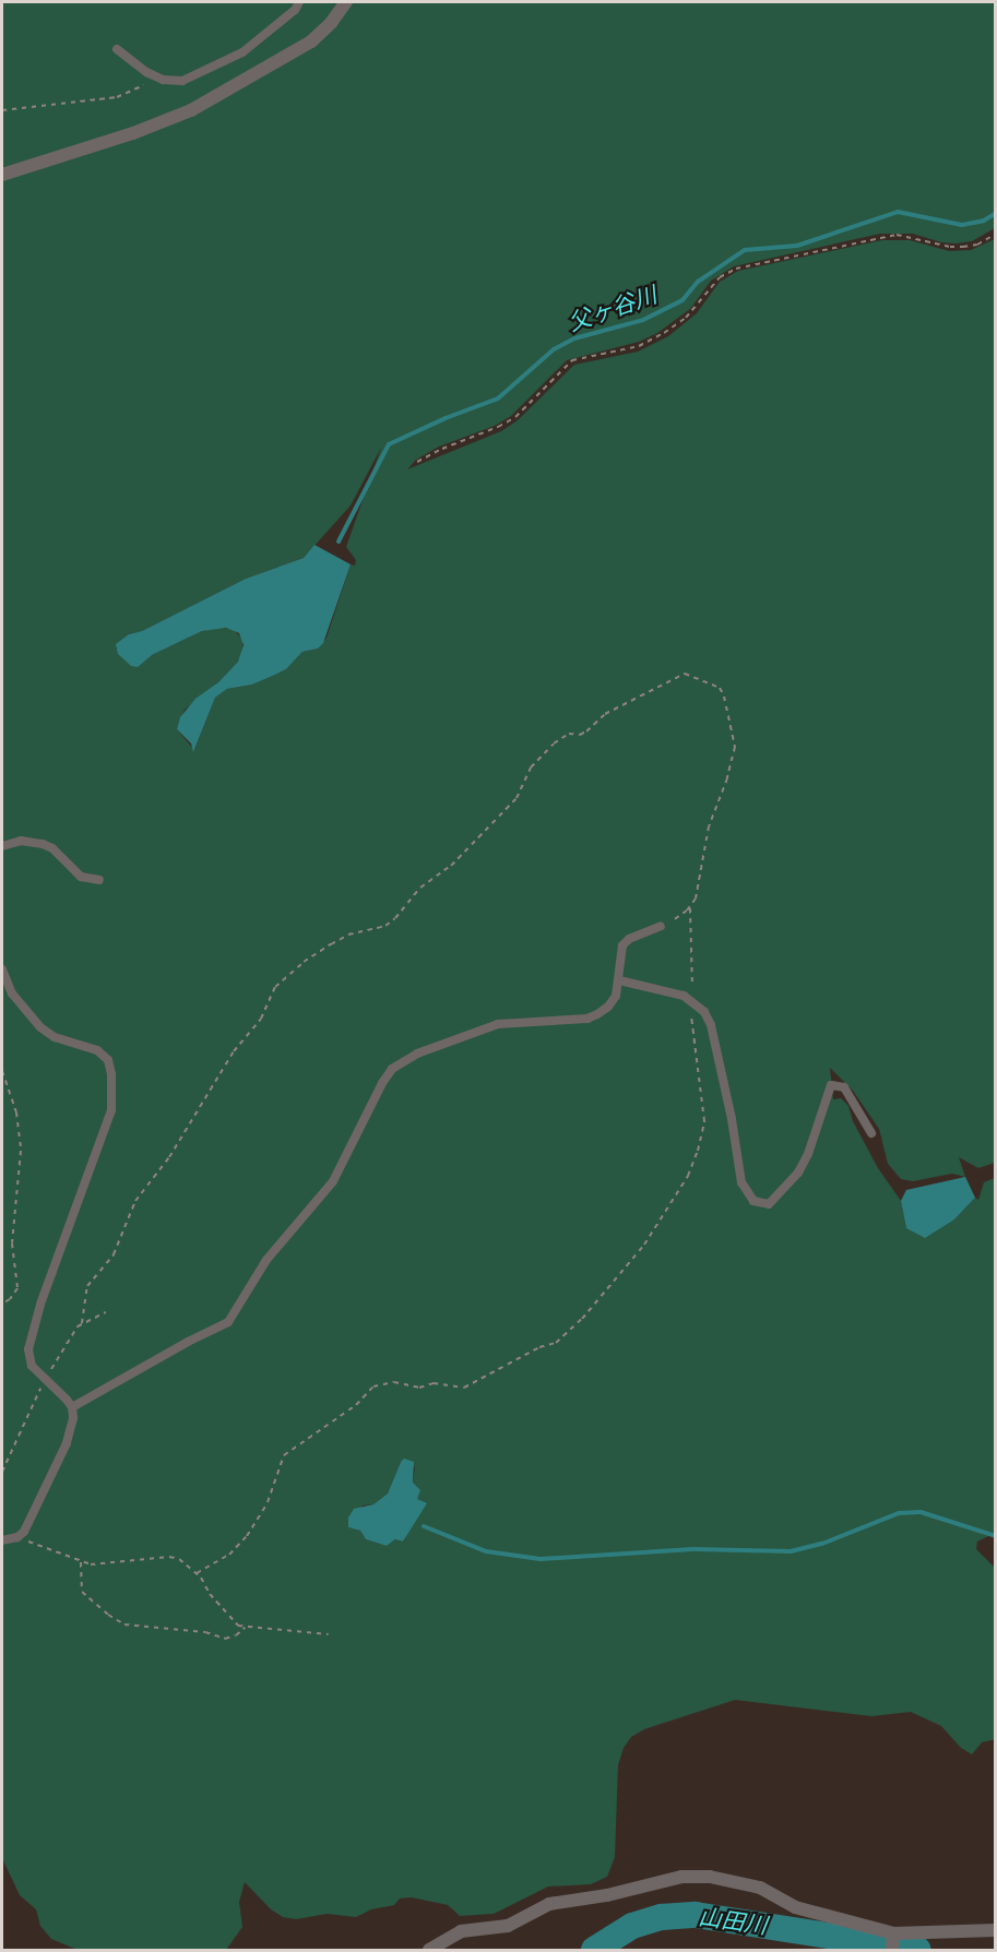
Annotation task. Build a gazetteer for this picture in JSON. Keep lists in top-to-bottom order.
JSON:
{
  "water": ["父ヶ谷川", "山田川"]
}
